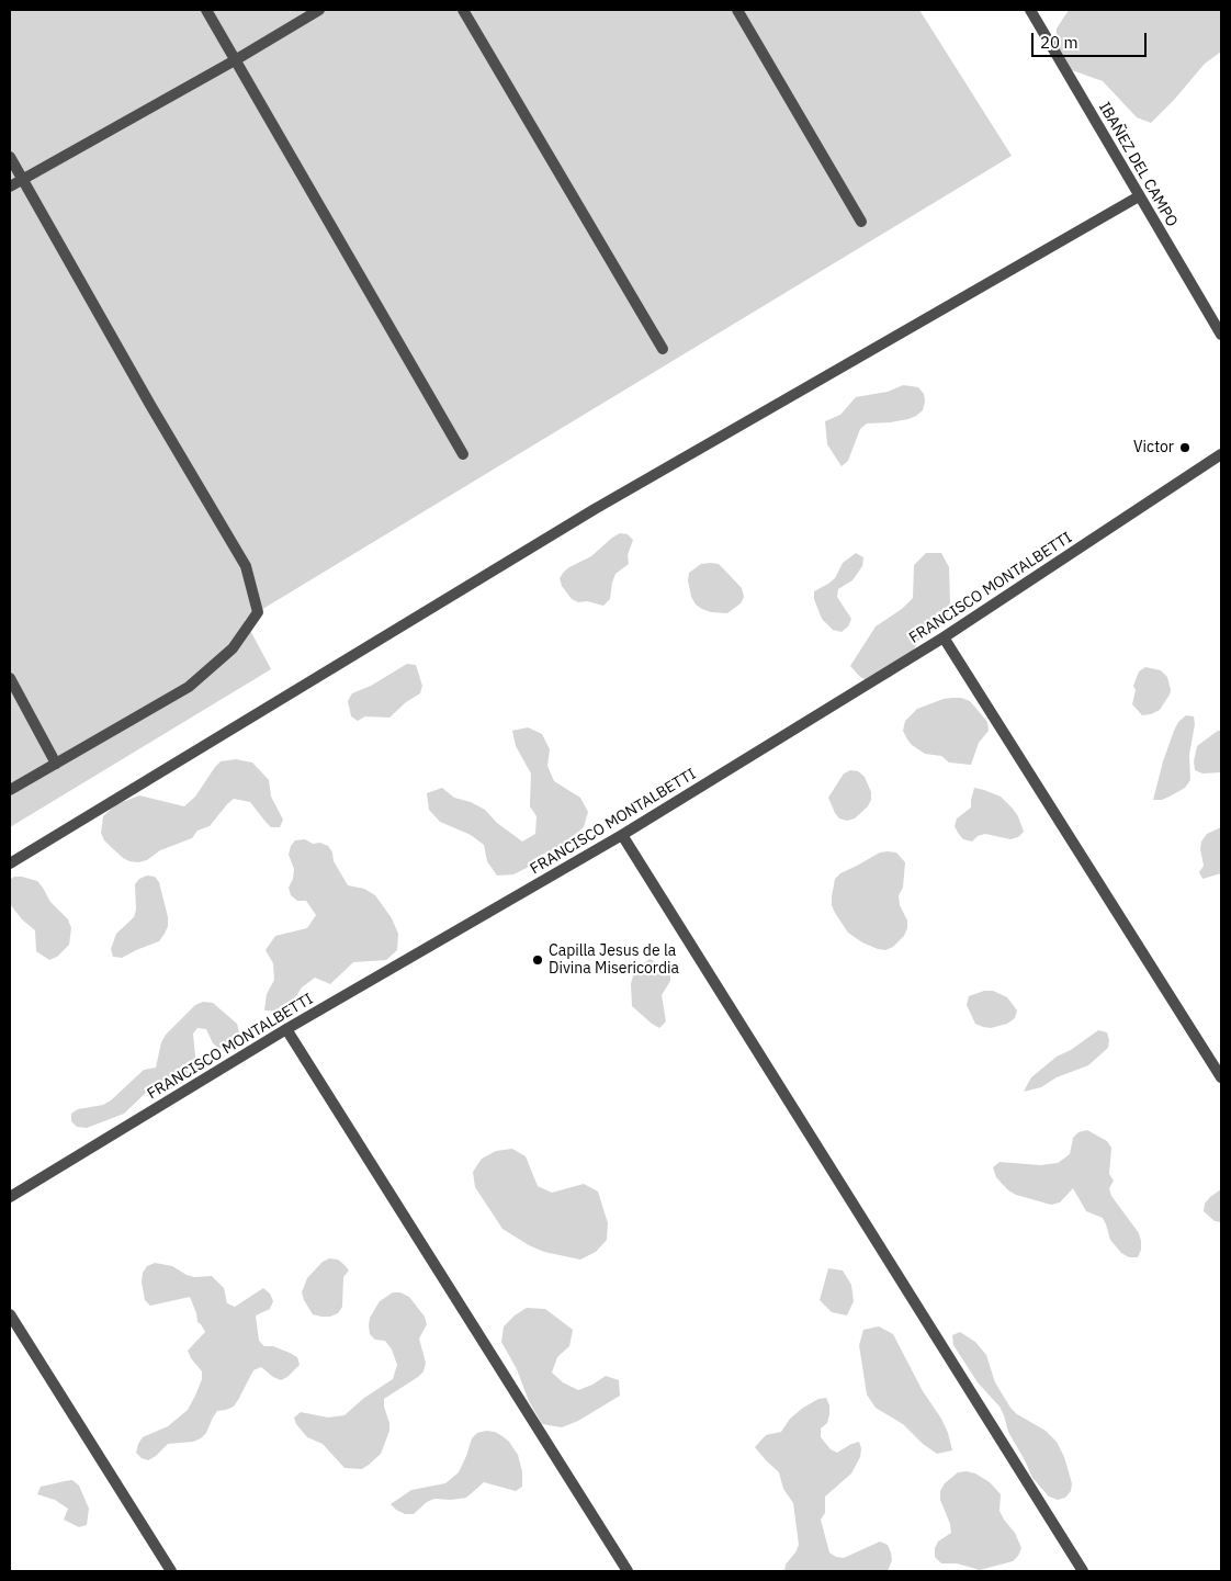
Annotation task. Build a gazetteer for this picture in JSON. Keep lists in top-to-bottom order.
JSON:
{
  "streets": {
    "street": ["IBAÑEZ DEL CAMPO", "FRANCISCO MONTALBETTI"]
  },
  "places": ["Victor", "Capilla Jesus de la Divina Misericordia"],
  "scale_bar": "20 m"
}
